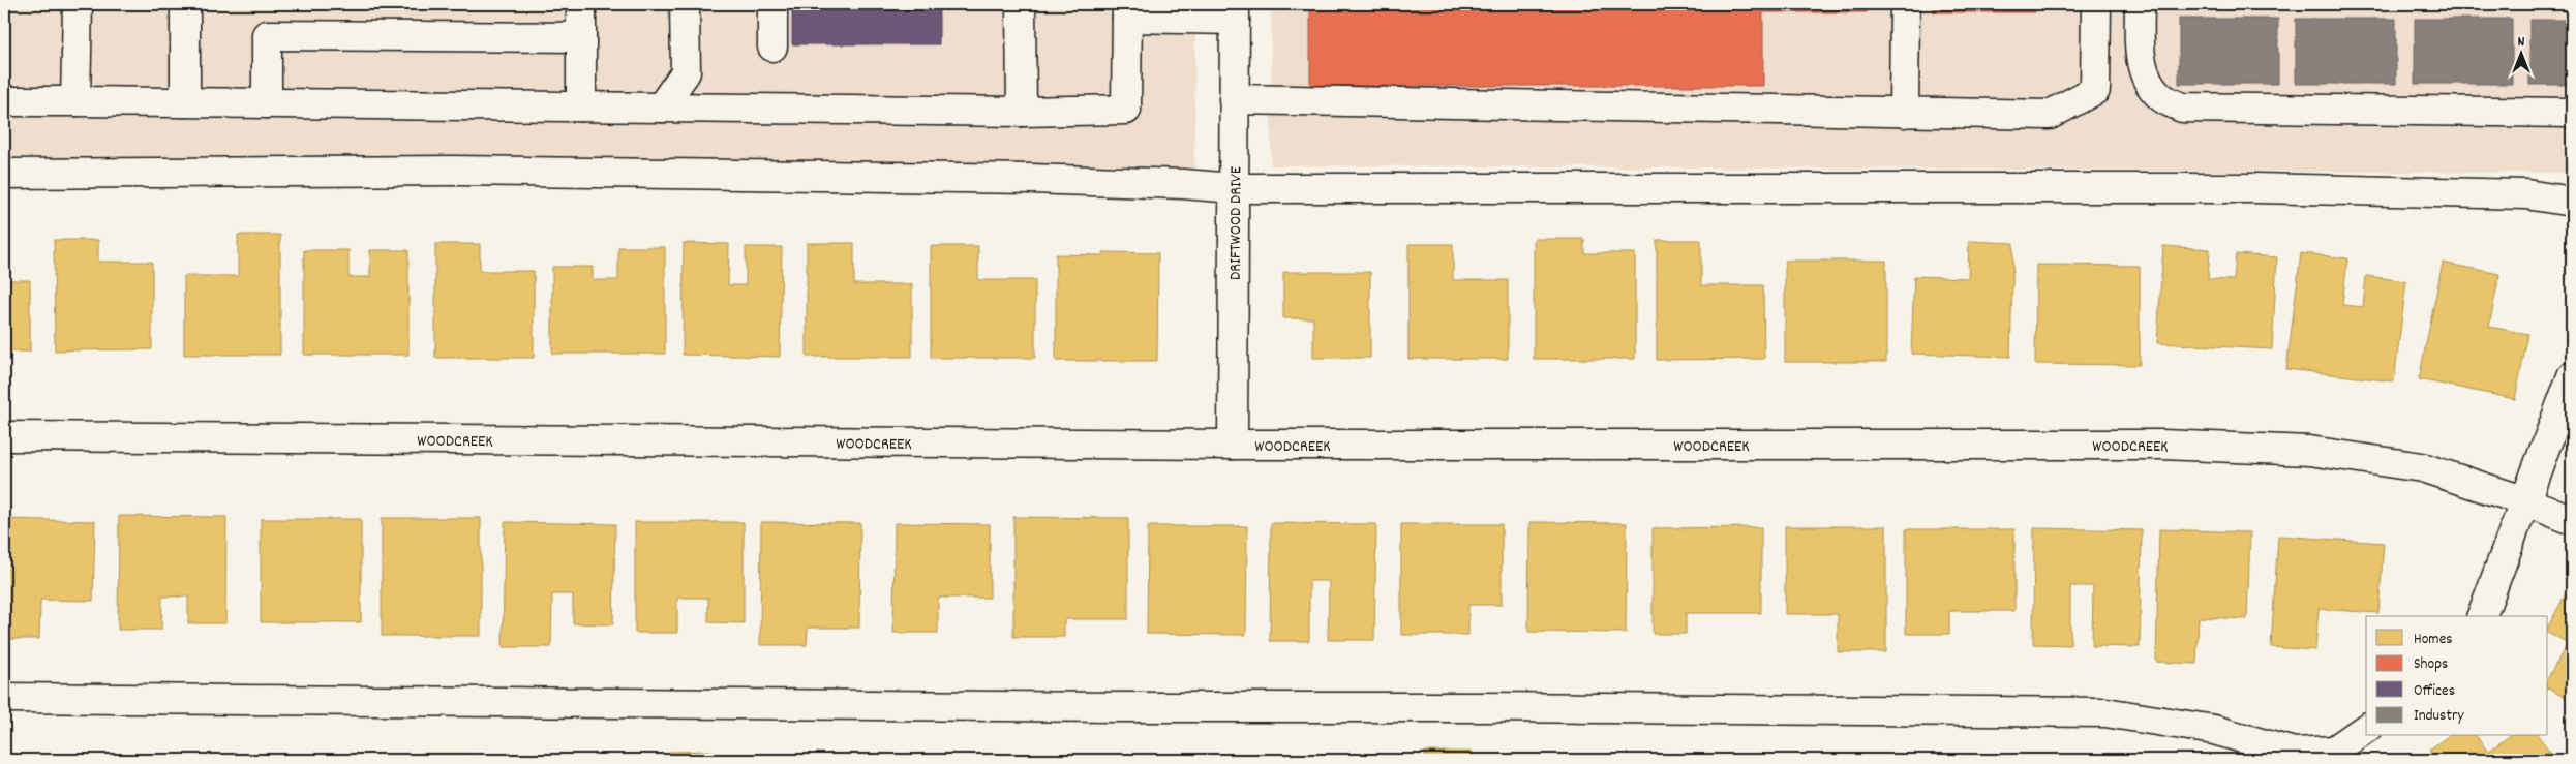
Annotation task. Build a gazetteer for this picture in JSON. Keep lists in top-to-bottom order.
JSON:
{
  "streets": {
    "street": ["DRIFTWOOD DRIVE", "WOODCREEK"]
  },
  "crossings": [
    ["DRIFTWOOD DRIVE", "WOODCREEK"]
  ],
  "legend": [
    "Homes",
    "Shops",
    "Offices",
    "Industry"
  ],
  "north": "top"
}
